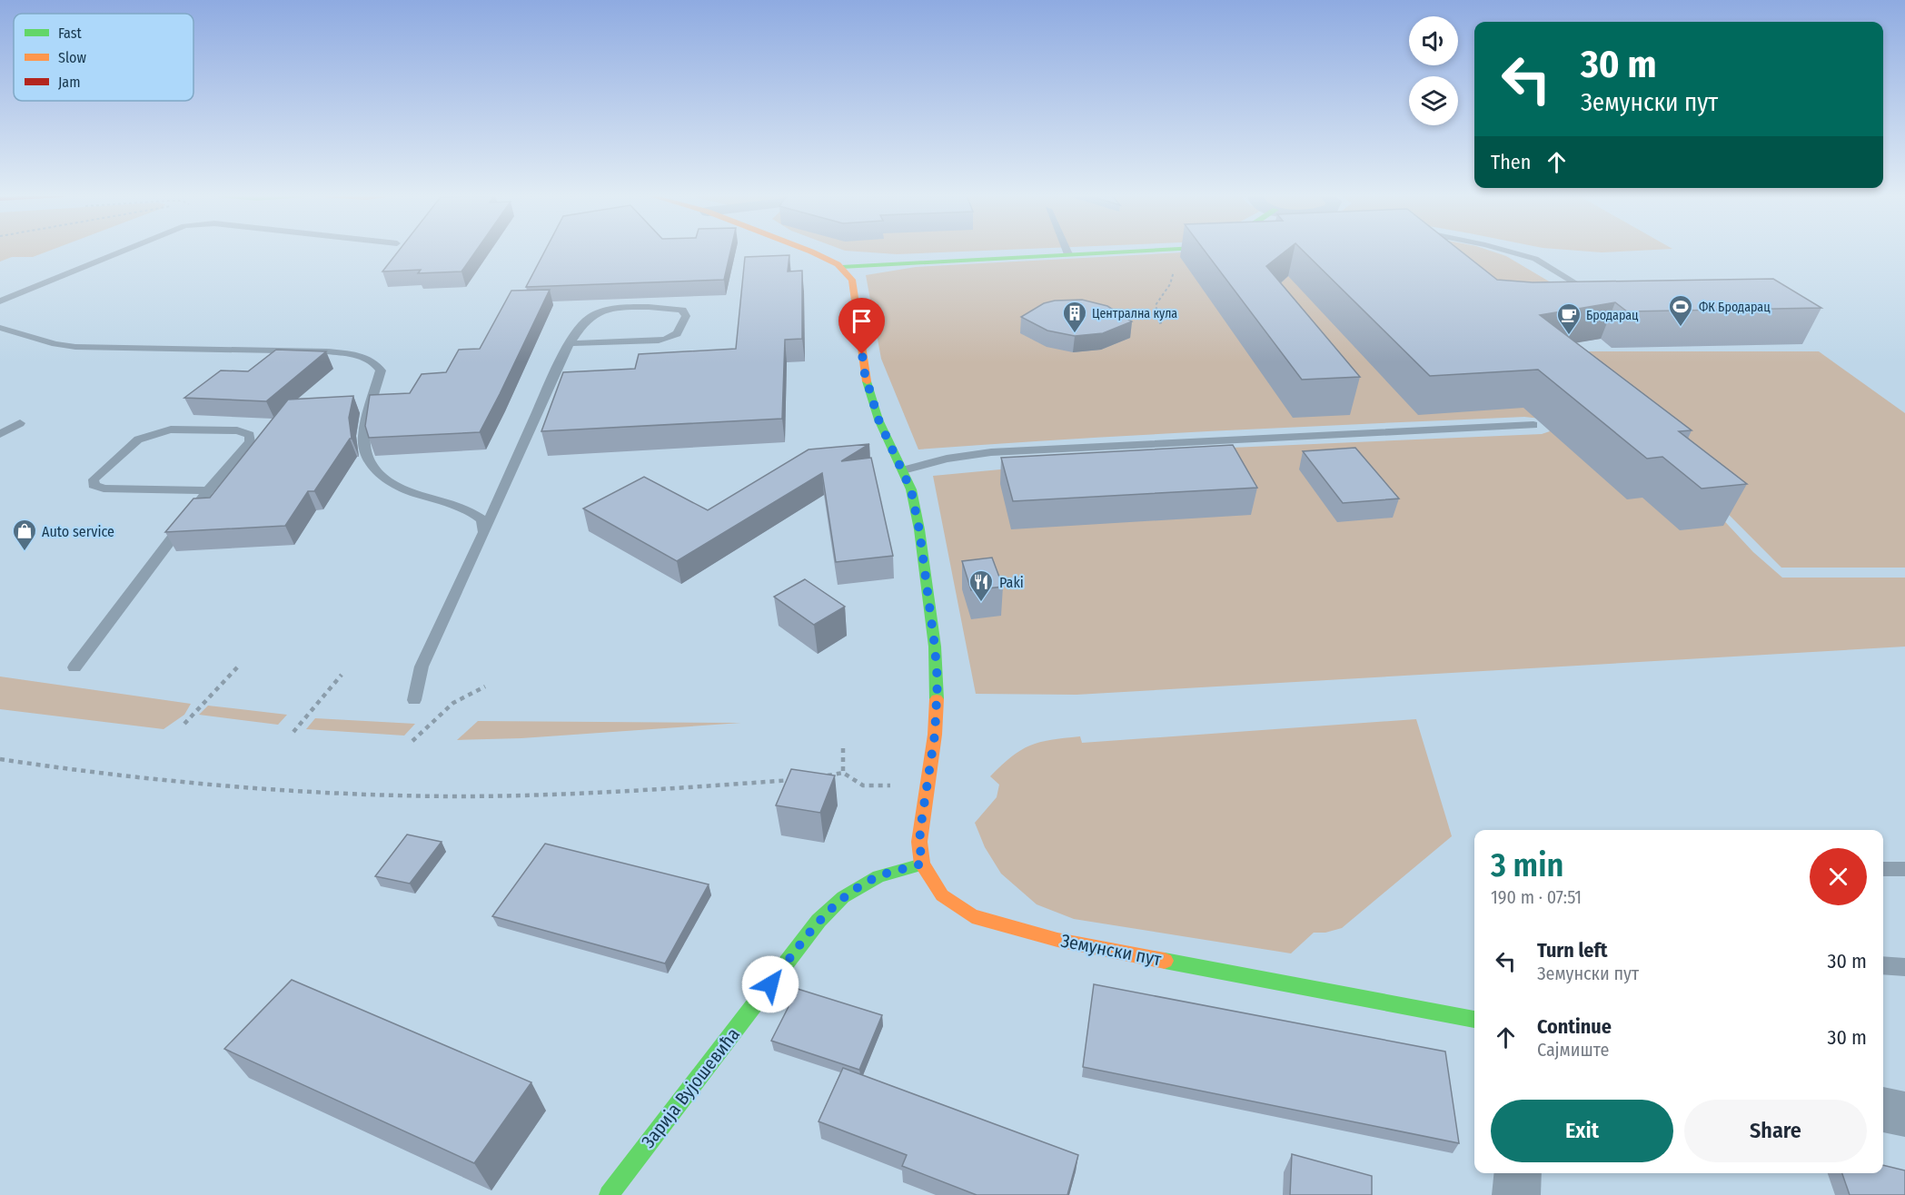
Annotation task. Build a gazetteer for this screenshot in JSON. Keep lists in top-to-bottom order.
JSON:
{
  "streets": {
    "street": ["Земунски пут", "Зарија Вујошевића"]
  },
  "crossings": [
    ["Земунски пут", "Зарија Вујошевића"]
  ],
  "places": {
    "sports": ["ФК Бродарац"],
    "building": ["Централна кула"],
    "cafe": ["Бродарац"],
    "shop": ["Auto service"],
    "restaurant": ["Paki"]
  },
  "legend": ["Fast", "Slow", "Jam"],
  "page": {
    "turn": ["30 m", "Земунски пут"],
    "then": "Then",
    "heading": ["3 min", "190 m · 07:51"],
    "list": [
      {
        "name": "Turn left",
        "note": "Земунски пут",
        "value": "30 m"
      },
      {
        "name": "Continue",
        "note": "Сајмиште",
        "value": "30 m"
      }
    ],
    "buttons": ["Exit", "Share"]
  }
}
